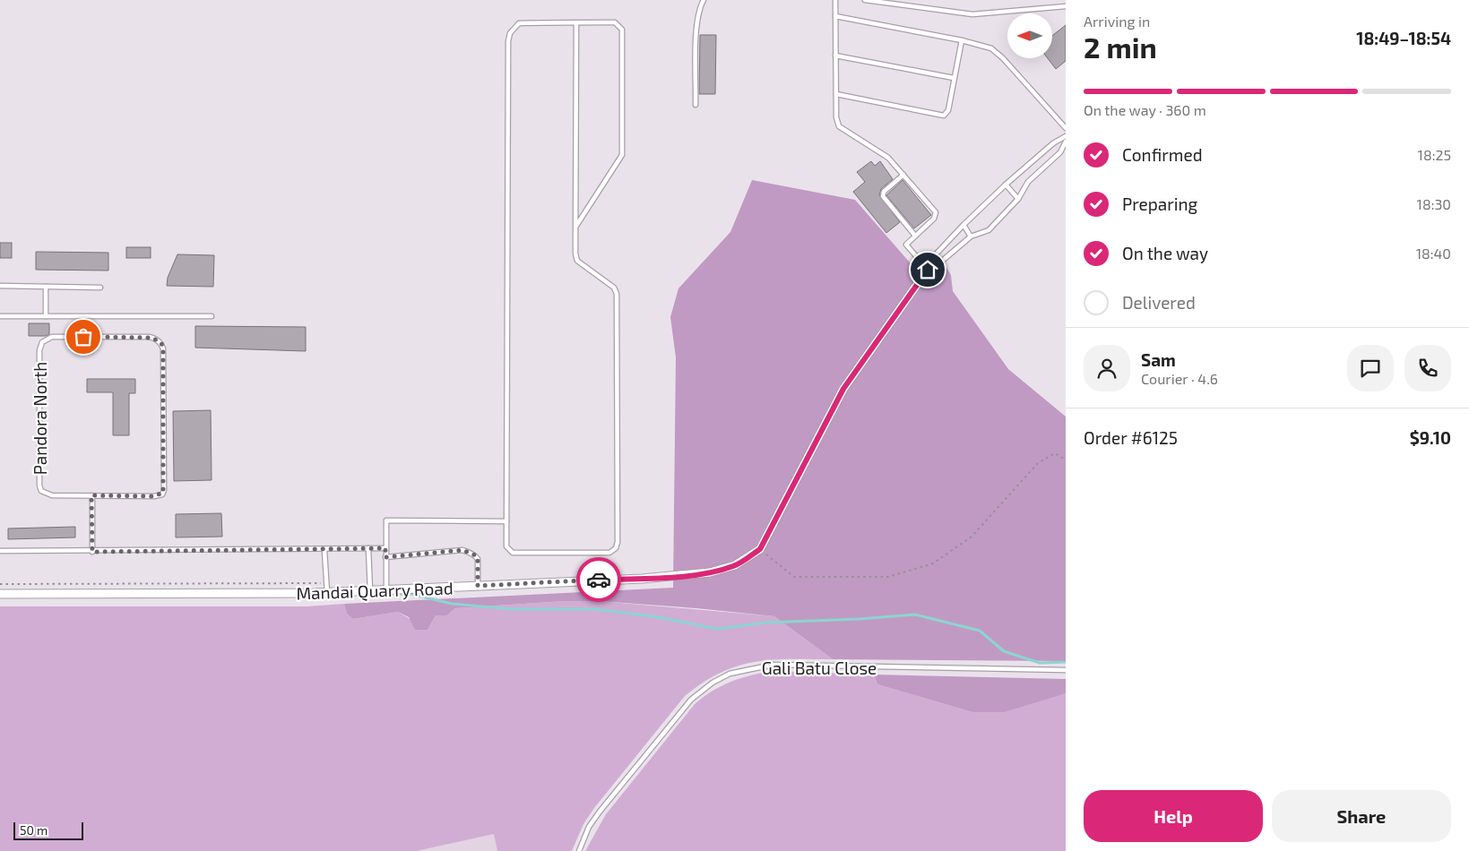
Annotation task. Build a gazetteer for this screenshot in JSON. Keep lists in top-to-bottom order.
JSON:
{
  "streets": {
    "street": ["Mandai Quarry Road"],
    "lane": ["Pandora North", "Gali Batu Close"]
  },
  "scale_bar": "50 m",
  "north": "left",
  "page": {
    "heading": ["2 min", "Arriving in", "18:49–18:54"],
    "panel": [
      "Sam",
      "Courier · 4.6",
      "Order #6125",
      "$9.10"
    ],
    "bar": "On the way · 360 m",
    "list": [
      ["Confirmed", "18:25"],
      ["Preparing", "18:30"],
      ["On the way", "18:40"],
      "Delivered"
    ],
    "buttons": ["Help", "Share"],
    "scale": "50 m"
  }
}
